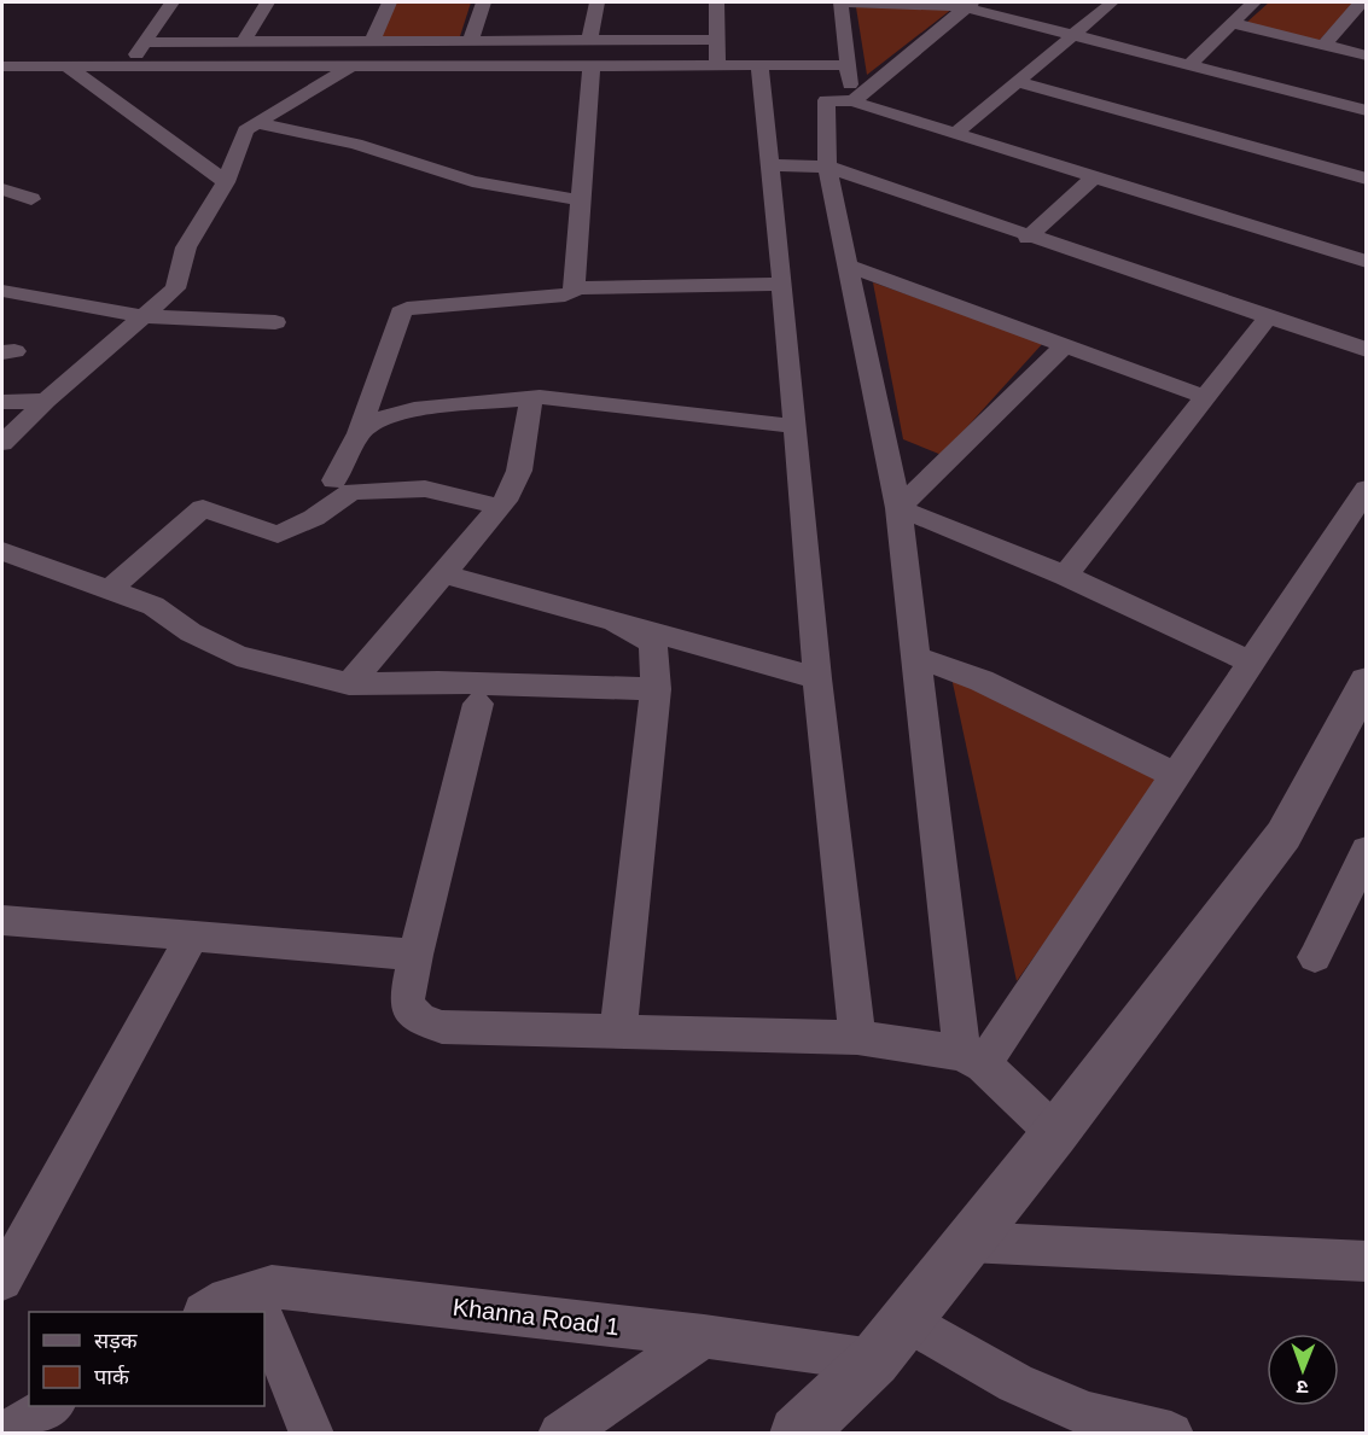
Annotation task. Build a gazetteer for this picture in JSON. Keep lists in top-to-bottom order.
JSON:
{
  "streets": {
    "street": ["Khanna Road 1"]
  },
  "legend": ["सड़क", "पार्क"],
  "north": "bottom"
}
